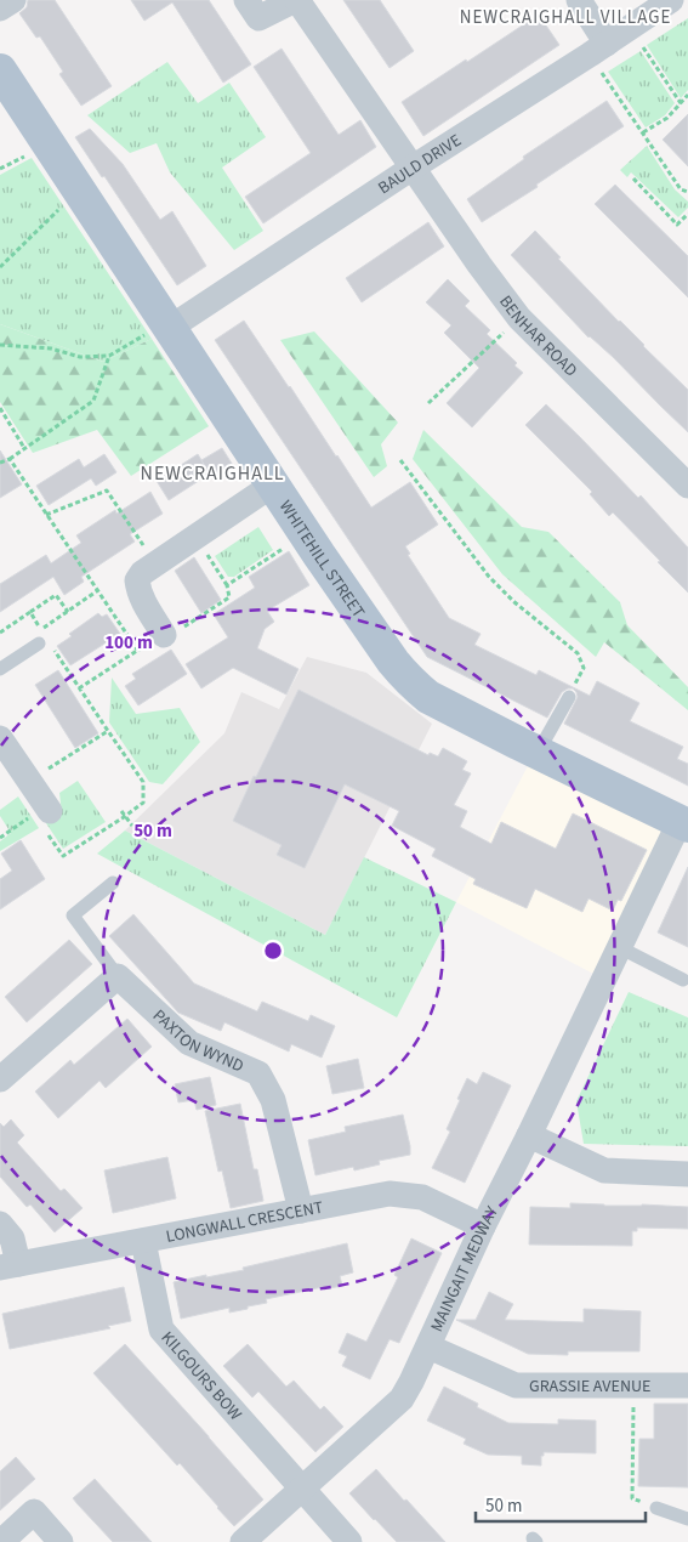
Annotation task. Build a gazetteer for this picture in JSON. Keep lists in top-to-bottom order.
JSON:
{
  "streets": {
    "main road": ["WHITEHILL STREET"],
    "street": [
      "BAULD DRIVE",
      "BENHAR ROAD",
      "PAXTON WYND",
      "LONGWALL CRESCENT",
      "MAINGAIT MEDWAY",
      "KILGOURS BOW",
      "GRASSIE AVENUE"
    ]
  },
  "crossings": [
    ["BAULD DRIVE", "BENHAR ROAD"],
    ["BAULD DRIVE", "WHITEHILL STREET"],
    ["WHITEHILL STREET", "MAINGAIT MEDWAY"],
    ["PAXTON WYND", "LONGWALL CRESCENT"],
    ["LONGWALL CRESCENT", "MAINGAIT MEDWAY"],
    ["LONGWALL CRESCENT", "KILGOURS BOW"],
    ["MAINGAIT MEDWAY", "KILGOURS BOW"],
    ["MAINGAIT MEDWAY", "GRASSIE AVENUE"]
  ],
  "districts": ["NEWCRAIGHALL VILLAGE", "NEWCRAIGHALL"],
  "scale_bar": "50 m",
  "rings": ["100 m", "50 m"]
}
